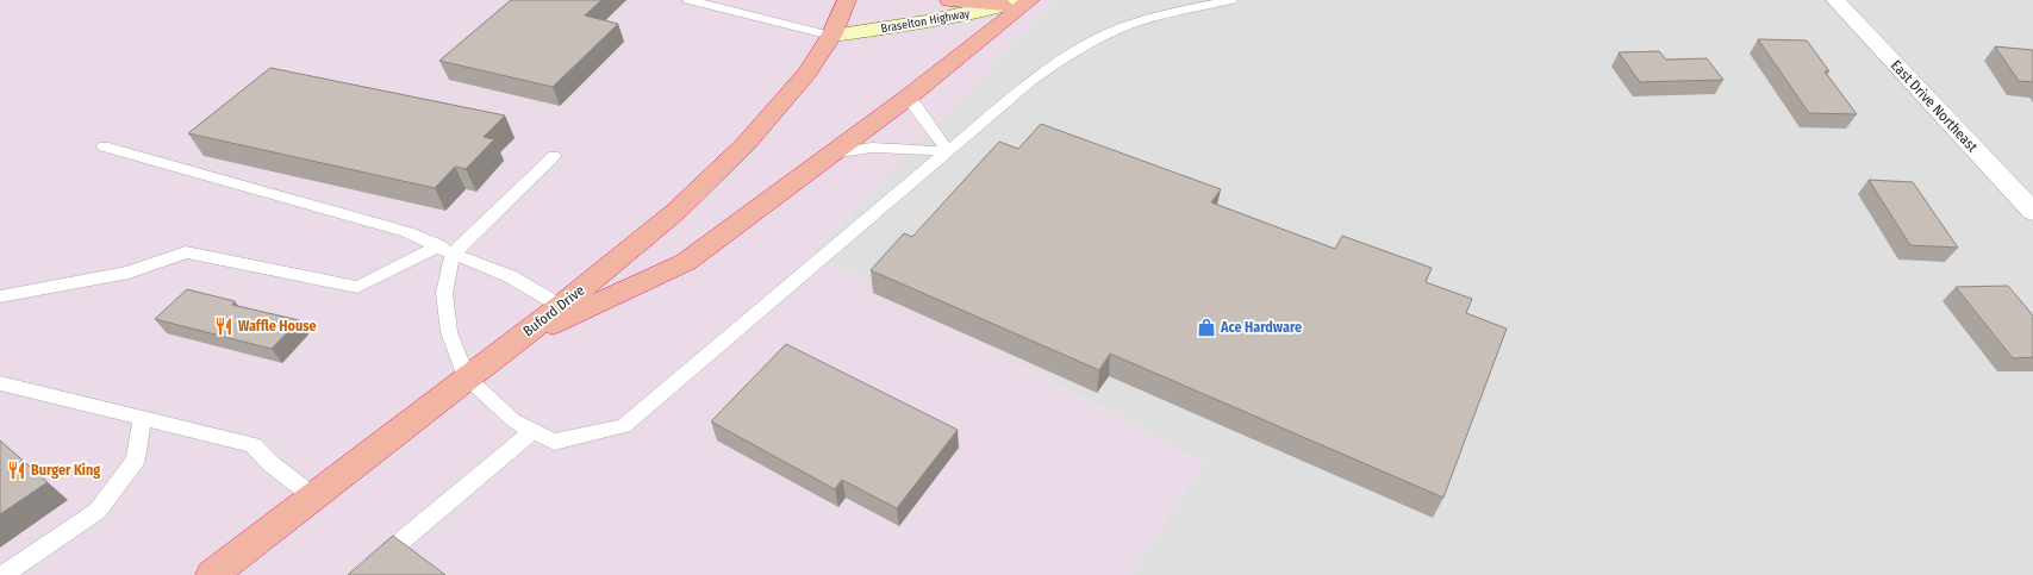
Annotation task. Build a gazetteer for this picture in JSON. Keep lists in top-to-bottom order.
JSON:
{
  "streets": {
    "highway": ["Buford Drive"],
    "main road": ["Braselton Highway"],
    "street": ["East Drive Northeast"]
  },
  "crossings": [
    ["Braselton Highway", "Buford Drive"]
  ],
  "places": {
    "restaurant": ["Waffle House", "Burger King"],
    "shop": ["Ace Hardware"]
  }
}
